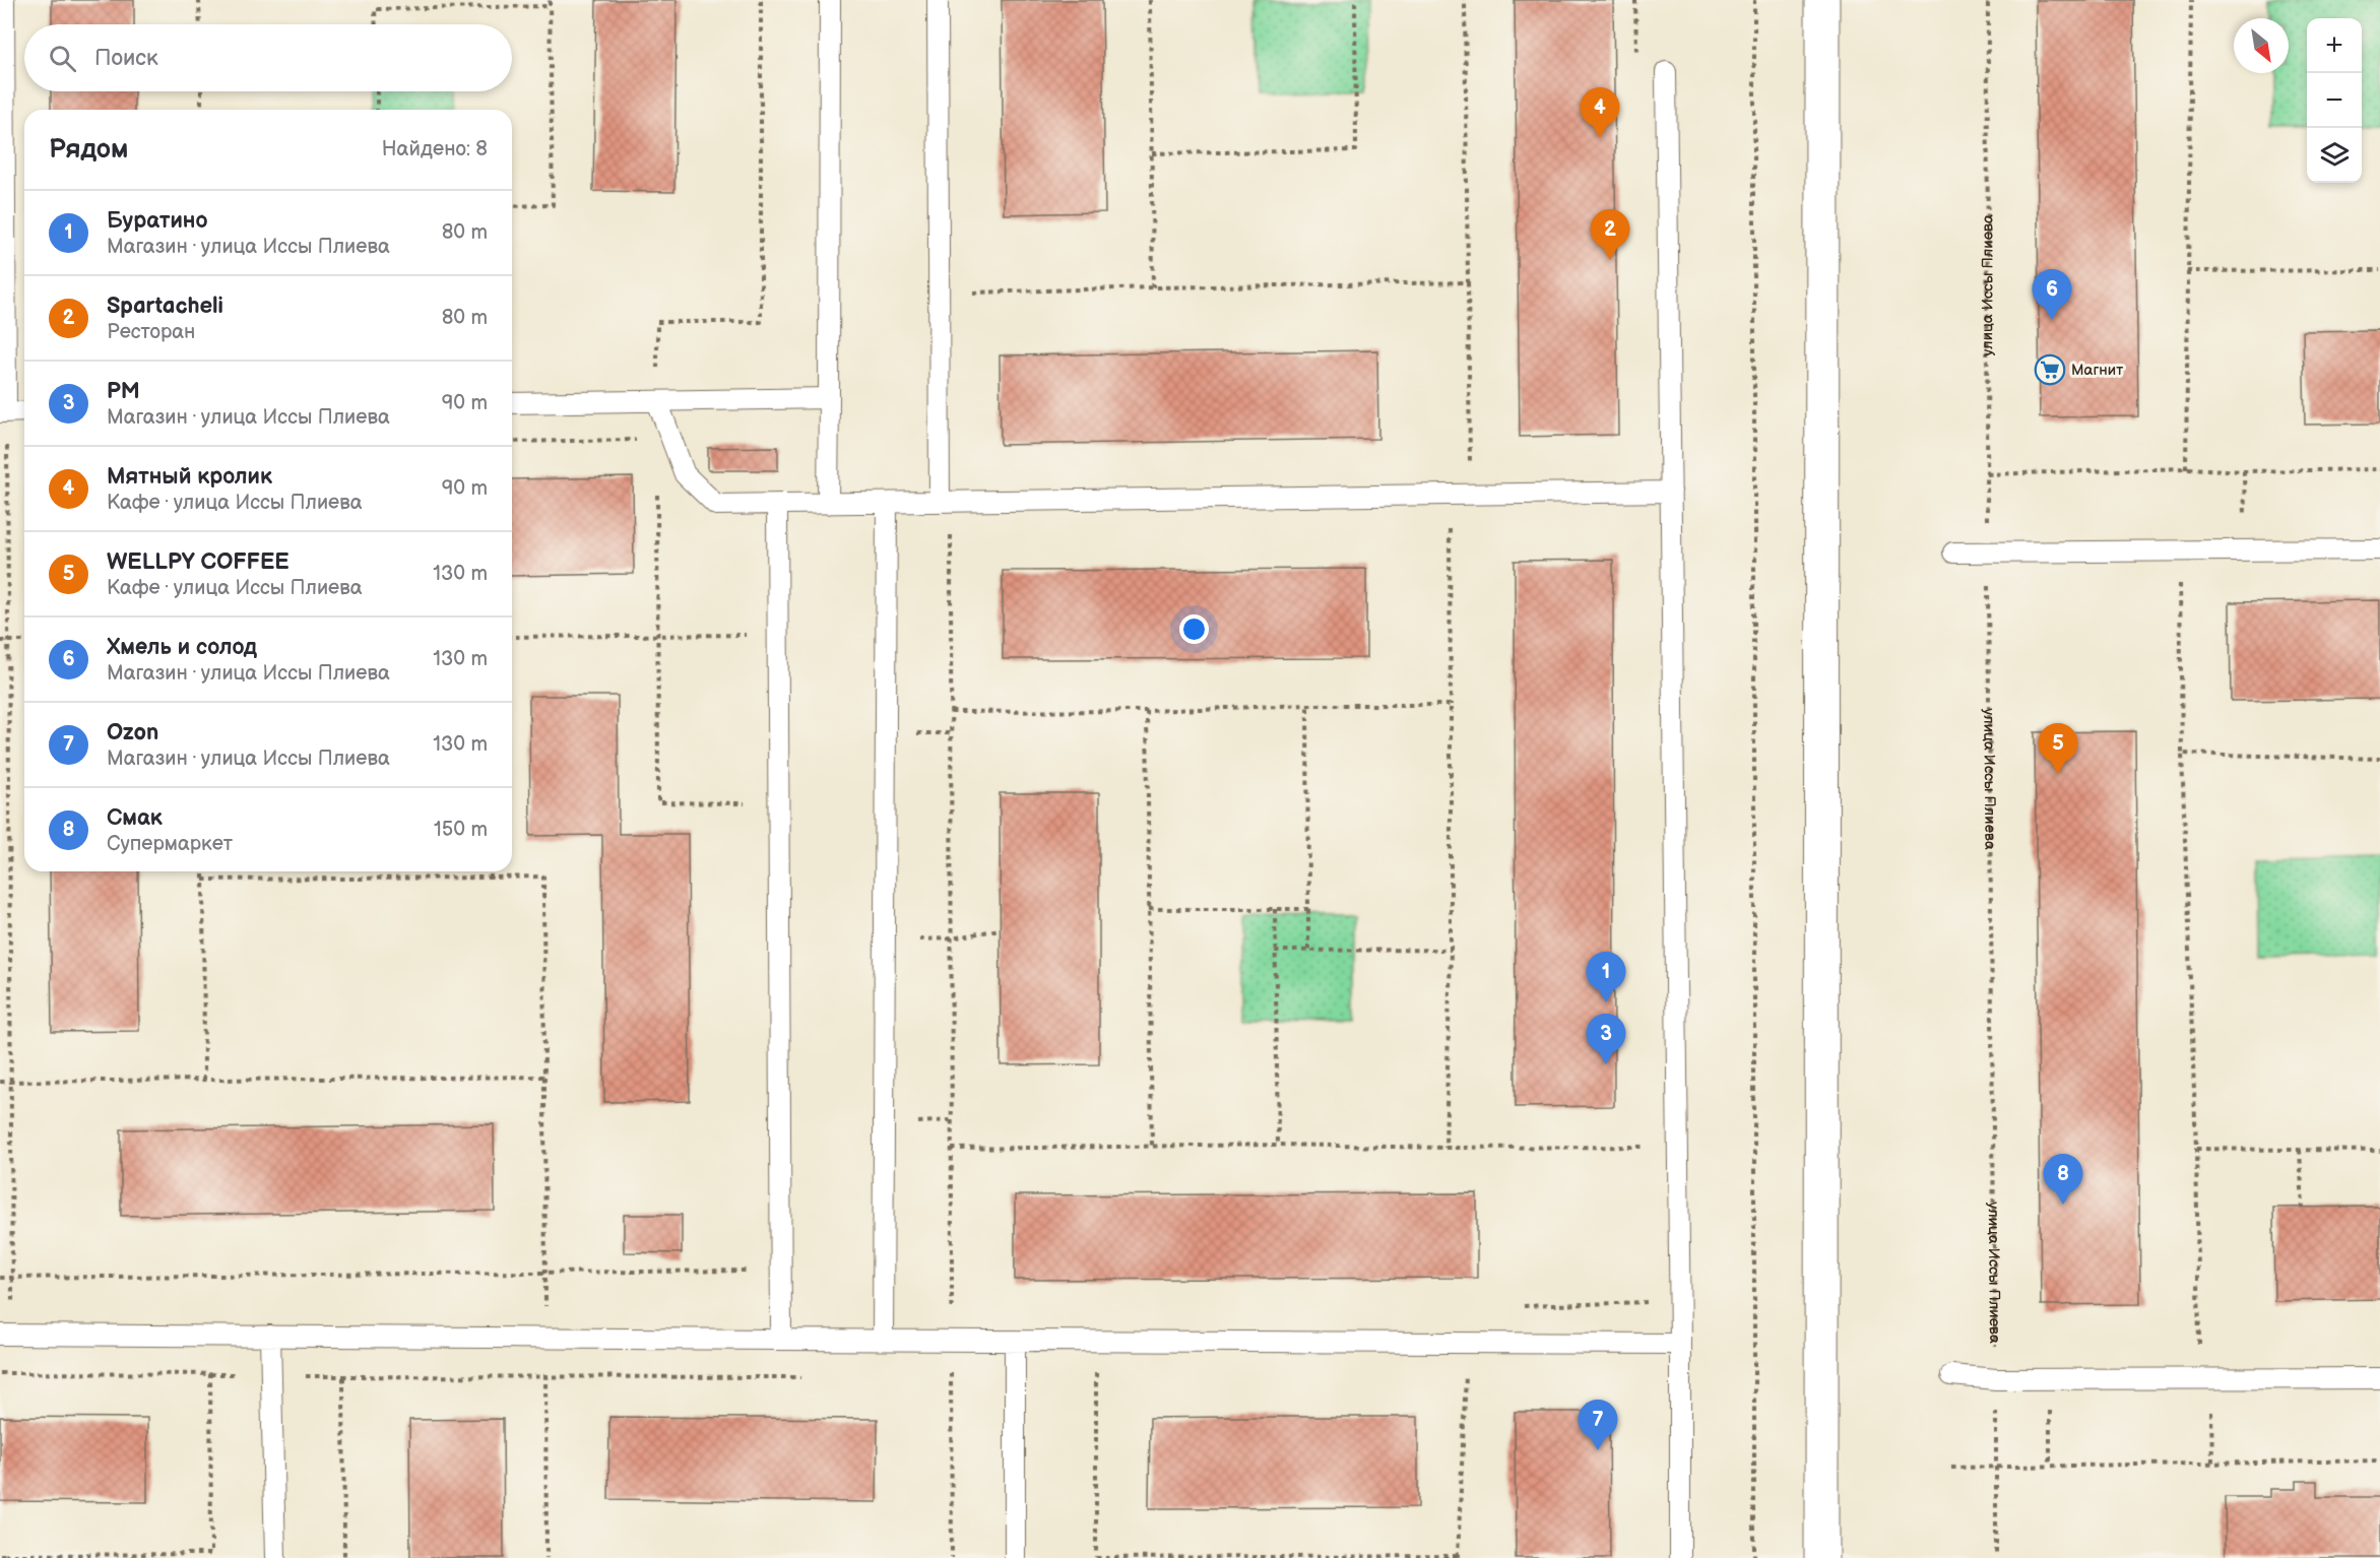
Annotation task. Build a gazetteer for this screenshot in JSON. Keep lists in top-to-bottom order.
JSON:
{
  "streets": {
    "path": ["улица Иссы Плиева"]
  },
  "places": {
    "supermarket": ["Магнит"]
  },
  "north": "bottom right",
  "page": {
    "map_buttons": ["+", "−"],
    "search": "Поиск",
    "pins": [
      "4",
      "2",
      "6",
      "5",
      "1",
      "3",
      "8",
      "7"
    ],
    "heading": ["Рядом", "Найдено: 8"],
    "list": [
      {
        "mark": "1",
        "name": "Буратино",
        "note": "Магазин · улица Иссы Плиева",
        "value": "80 m"
      },
      {
        "mark": "2",
        "name": "Spartacheli",
        "note": "Ресторан",
        "value": "80 m"
      },
      {
        "mark": "3",
        "name": "PM",
        "note": "Магазин · улица Иссы Плиева",
        "value": "90 m"
      },
      {
        "mark": "4",
        "name": "Мятный кролик",
        "note": "Кафе · улица Иссы Плиева",
        "value": "90 m"
      },
      {
        "mark": "5",
        "name": "WELLPY COFFEE",
        "note": "Кафе · улица Иссы Плиева",
        "value": "130 m"
      },
      {
        "mark": "6",
        "name": "Хмель и солод",
        "note": "Магазин · улица Иссы Плиева",
        "value": "130 m"
      },
      {
        "mark": "7",
        "name": "Ozon",
        "note": "Магазин · улица Иссы Плиева",
        "value": "130 m"
      },
      {
        "mark": "8",
        "name": "Смак",
        "note": "Супермаркет",
        "value": "150 m"
      }
    ]
  }
}
